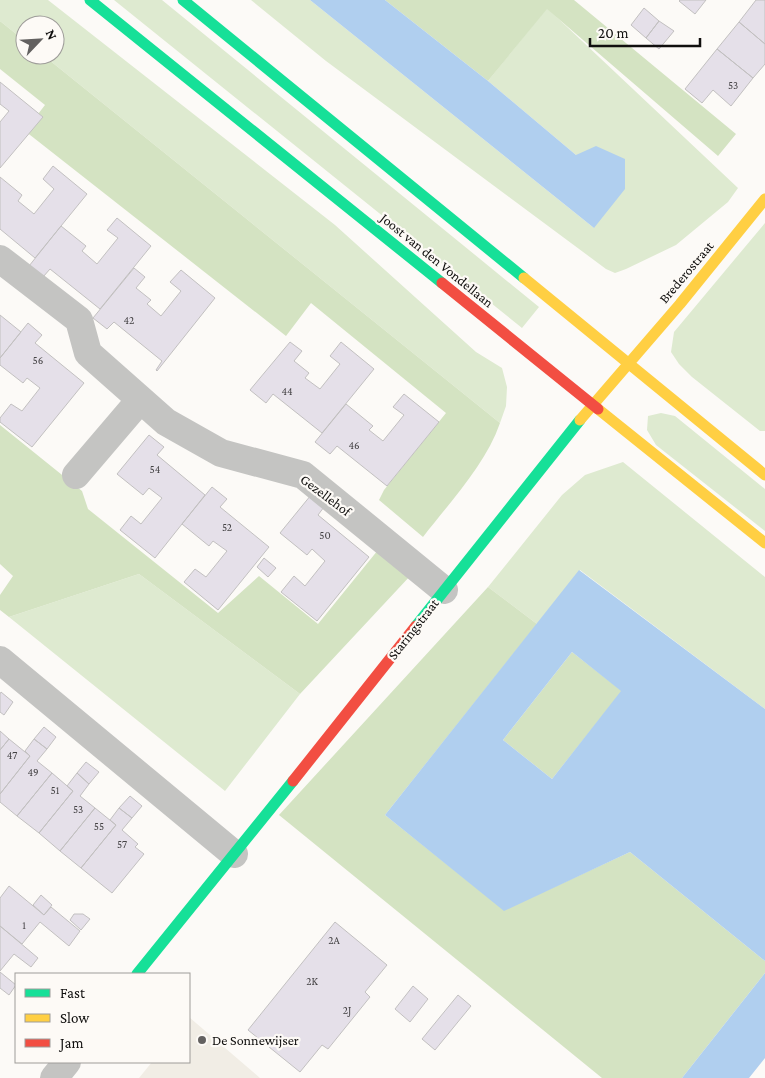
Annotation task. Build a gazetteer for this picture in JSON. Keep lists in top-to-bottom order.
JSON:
{
  "streets": {
    "street": [
      "Joost van den Vondellaan",
      "Brederostraat",
      "Gezellehof",
      "Staringstraat"
    ]
  },
  "crossings": [
    ["Joost van den Vondellaan", "Brederostraat"],
    ["Joost van den Vondellaan", "Staringstraat"],
    ["Brederostraat", "Staringstraat"],
    ["Gezellehof", "Staringstraat"]
  ],
  "places": ["De Sonnewijser"],
  "house_numbers": [
    "53",
    "42",
    "56",
    "44",
    "46",
    "54",
    "52",
    "50",
    "47",
    "49",
    "51",
    "53",
    "55",
    "57",
    "1",
    "2A",
    "2K",
    "2J"
  ],
  "legend": ["Fast", "Slow", "Jam"],
  "scale_bar": "20 m",
  "north": "top right"
}
